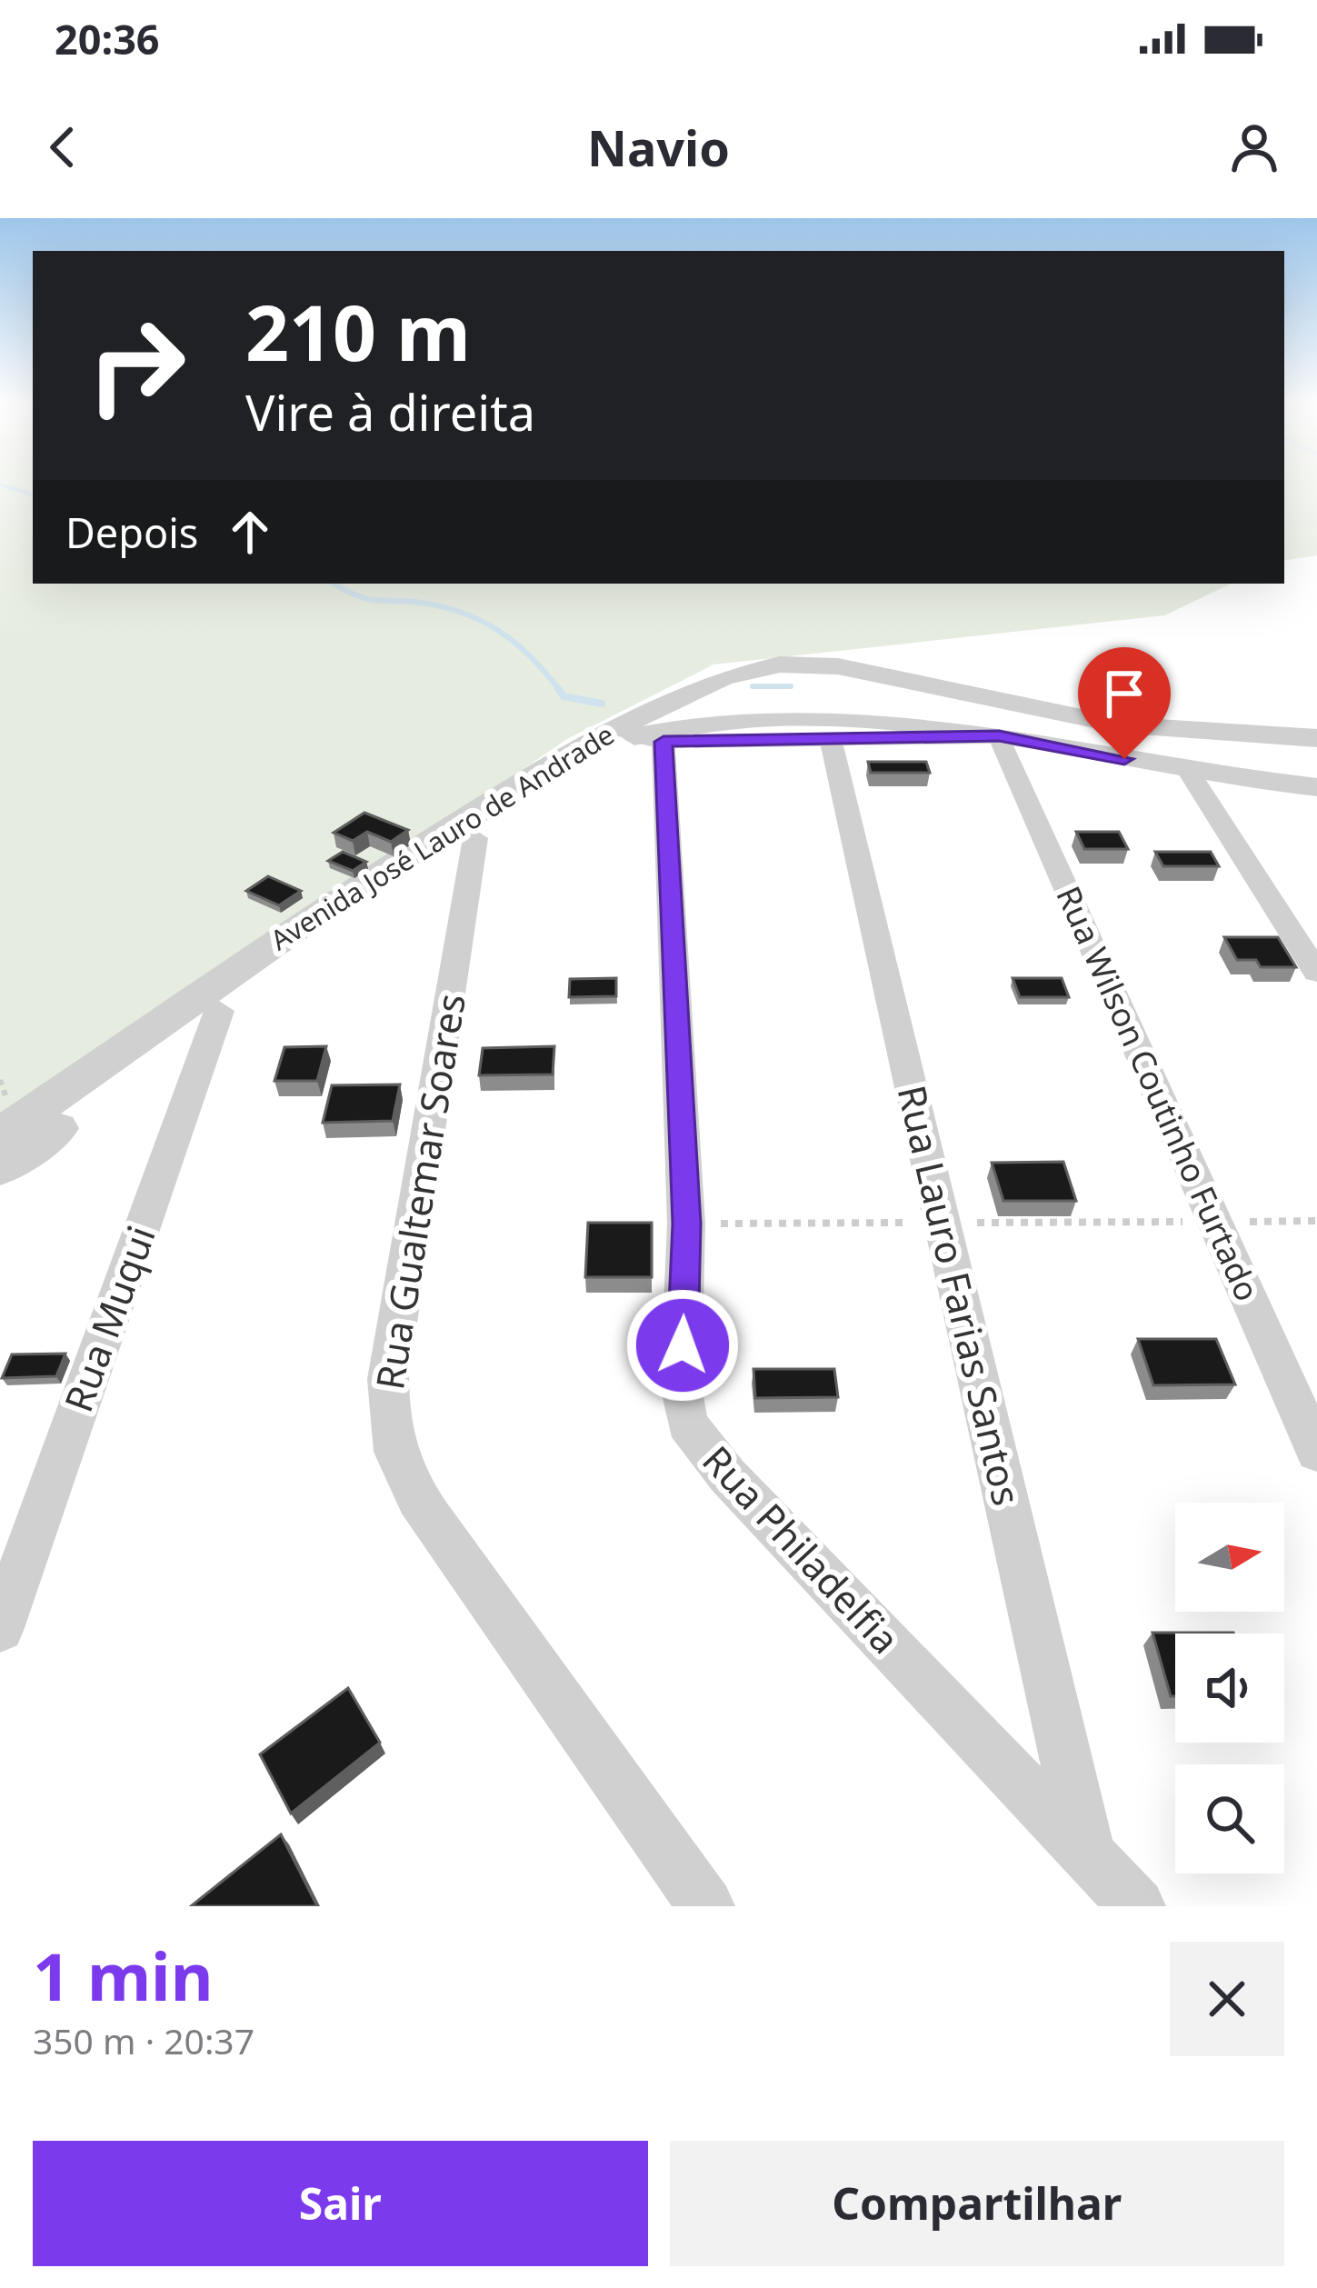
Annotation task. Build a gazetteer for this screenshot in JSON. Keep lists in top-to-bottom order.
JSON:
{
  "streets": {
    "street": [
      "Avenida José Lauro de Andrade",
      "Rua Wilson Coutinho Furtado",
      "Rua Gualtemar Soares",
      "Rua Lauro Farias Santos",
      "Rua Muqui",
      "Rua Philadelfia"
    ]
  },
  "crossings": [
    ["Avenida José Lauro de Andrade", "Rua Wilson Coutinho Furtado"],
    ["Avenida José Lauro de Andrade", "Rua Gualtemar Soares"],
    ["Avenida José Lauro de Andrade", "Rua Lauro Farias Santos"],
    ["Avenida José Lauro de Andrade", "Rua Muqui"],
    ["Avenida José Lauro de Andrade", "Rua Philadelfia"],
    ["Rua Lauro Farias Santos", "Rua Philadelfia"]
  ],
  "north": "right",
  "page": {
    "status": "20:36",
    "header": "Navio",
    "turn": ["210 m", "Vire à direita"],
    "then": "Depois",
    "heading": ["1 min", "350 m · 20:37"],
    "buttons": ["Sair", "Compartilhar"]
  }
}
